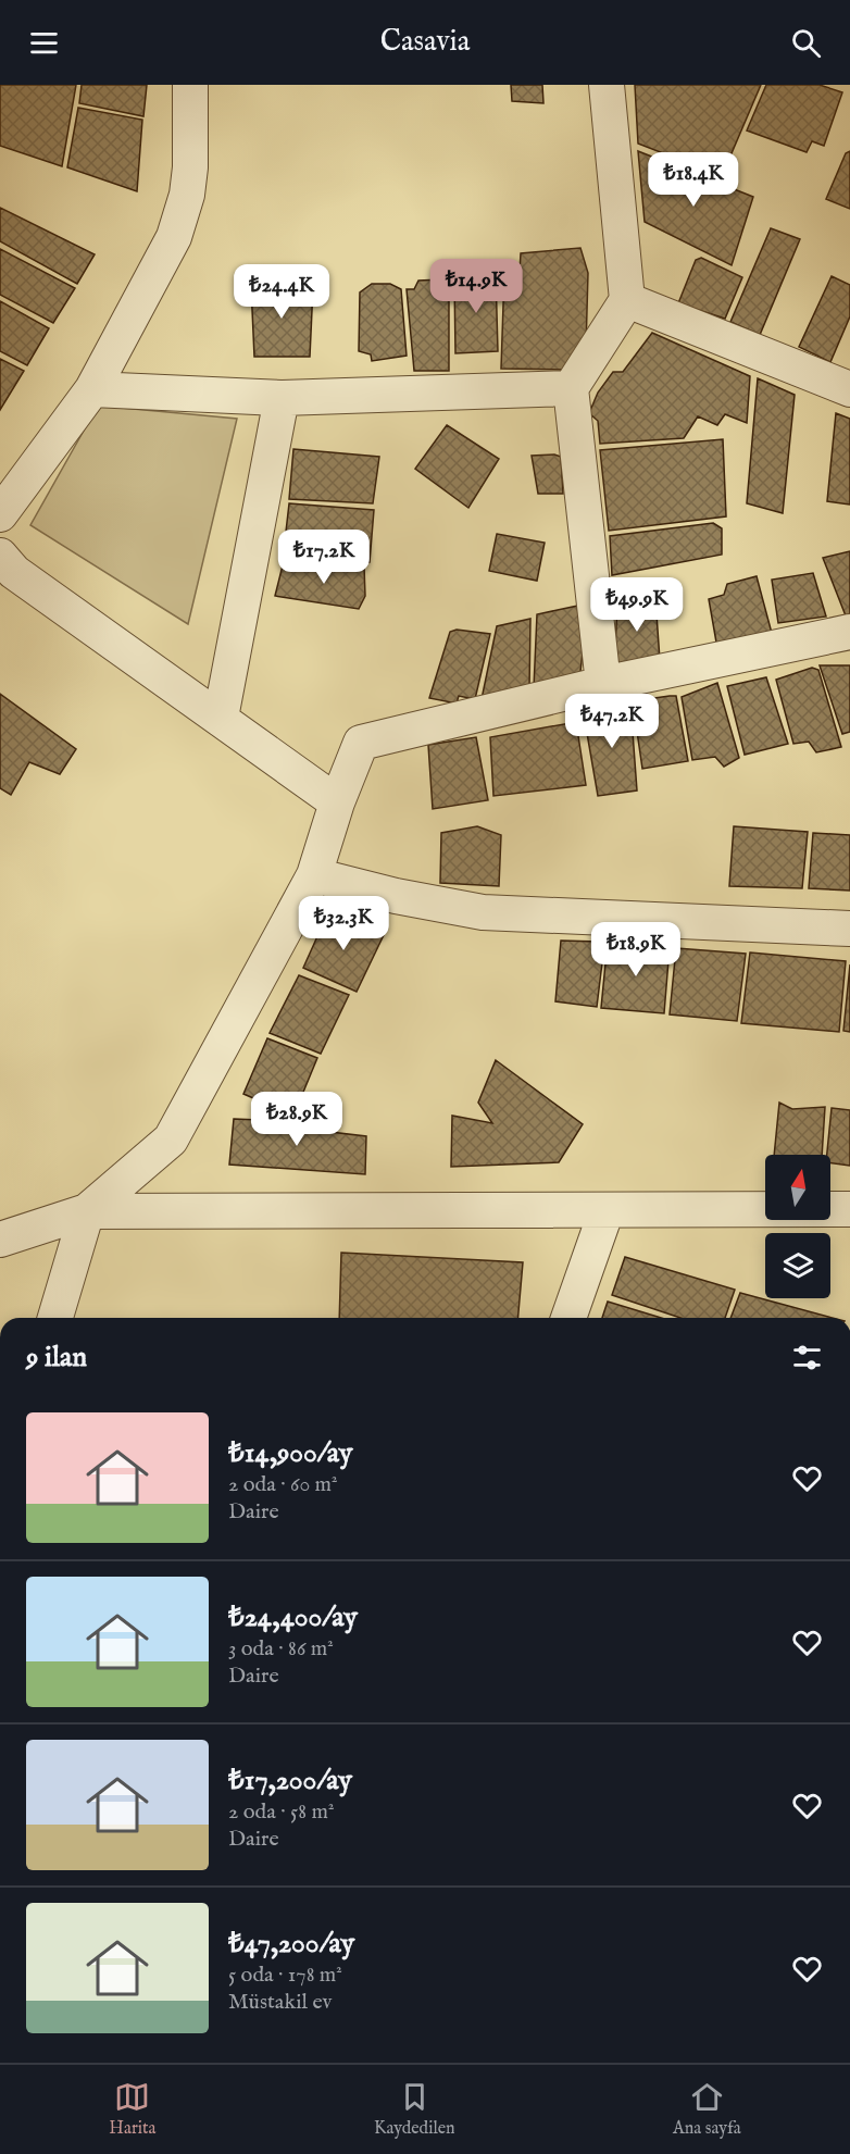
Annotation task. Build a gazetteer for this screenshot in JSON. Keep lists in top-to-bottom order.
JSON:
{
  "north": "top",
  "page": {
    "header": "Casavia",
    "price": [
      "₺18.4K",
      "₺14.9K",
      "₺24.4K",
      "₺17.2K",
      "₺49.9K",
      "₺47.2K",
      "₺32.3K",
      "₺18.9K",
      "₺28.9K"
    ],
    "heading": "9 ilan",
    "list": [
      {
        "name": "₺14,900/ay",
        "note": "2 oda · 60 m² · Daire"
      },
      {
        "name": "₺24,400/ay",
        "note": "3 oda · 86 m² · Daire"
      },
      {
        "name": "₺17,200/ay",
        "note": "2 oda · 58 m² · Daire"
      },
      {
        "name": "₺47,200/ay",
        "note": "5 oda · 178 m² · Müstakil ev"
      }
    ],
    "tabs": ["Harita", "Kaydedilen", "Ana sayfa"]
  }
}
